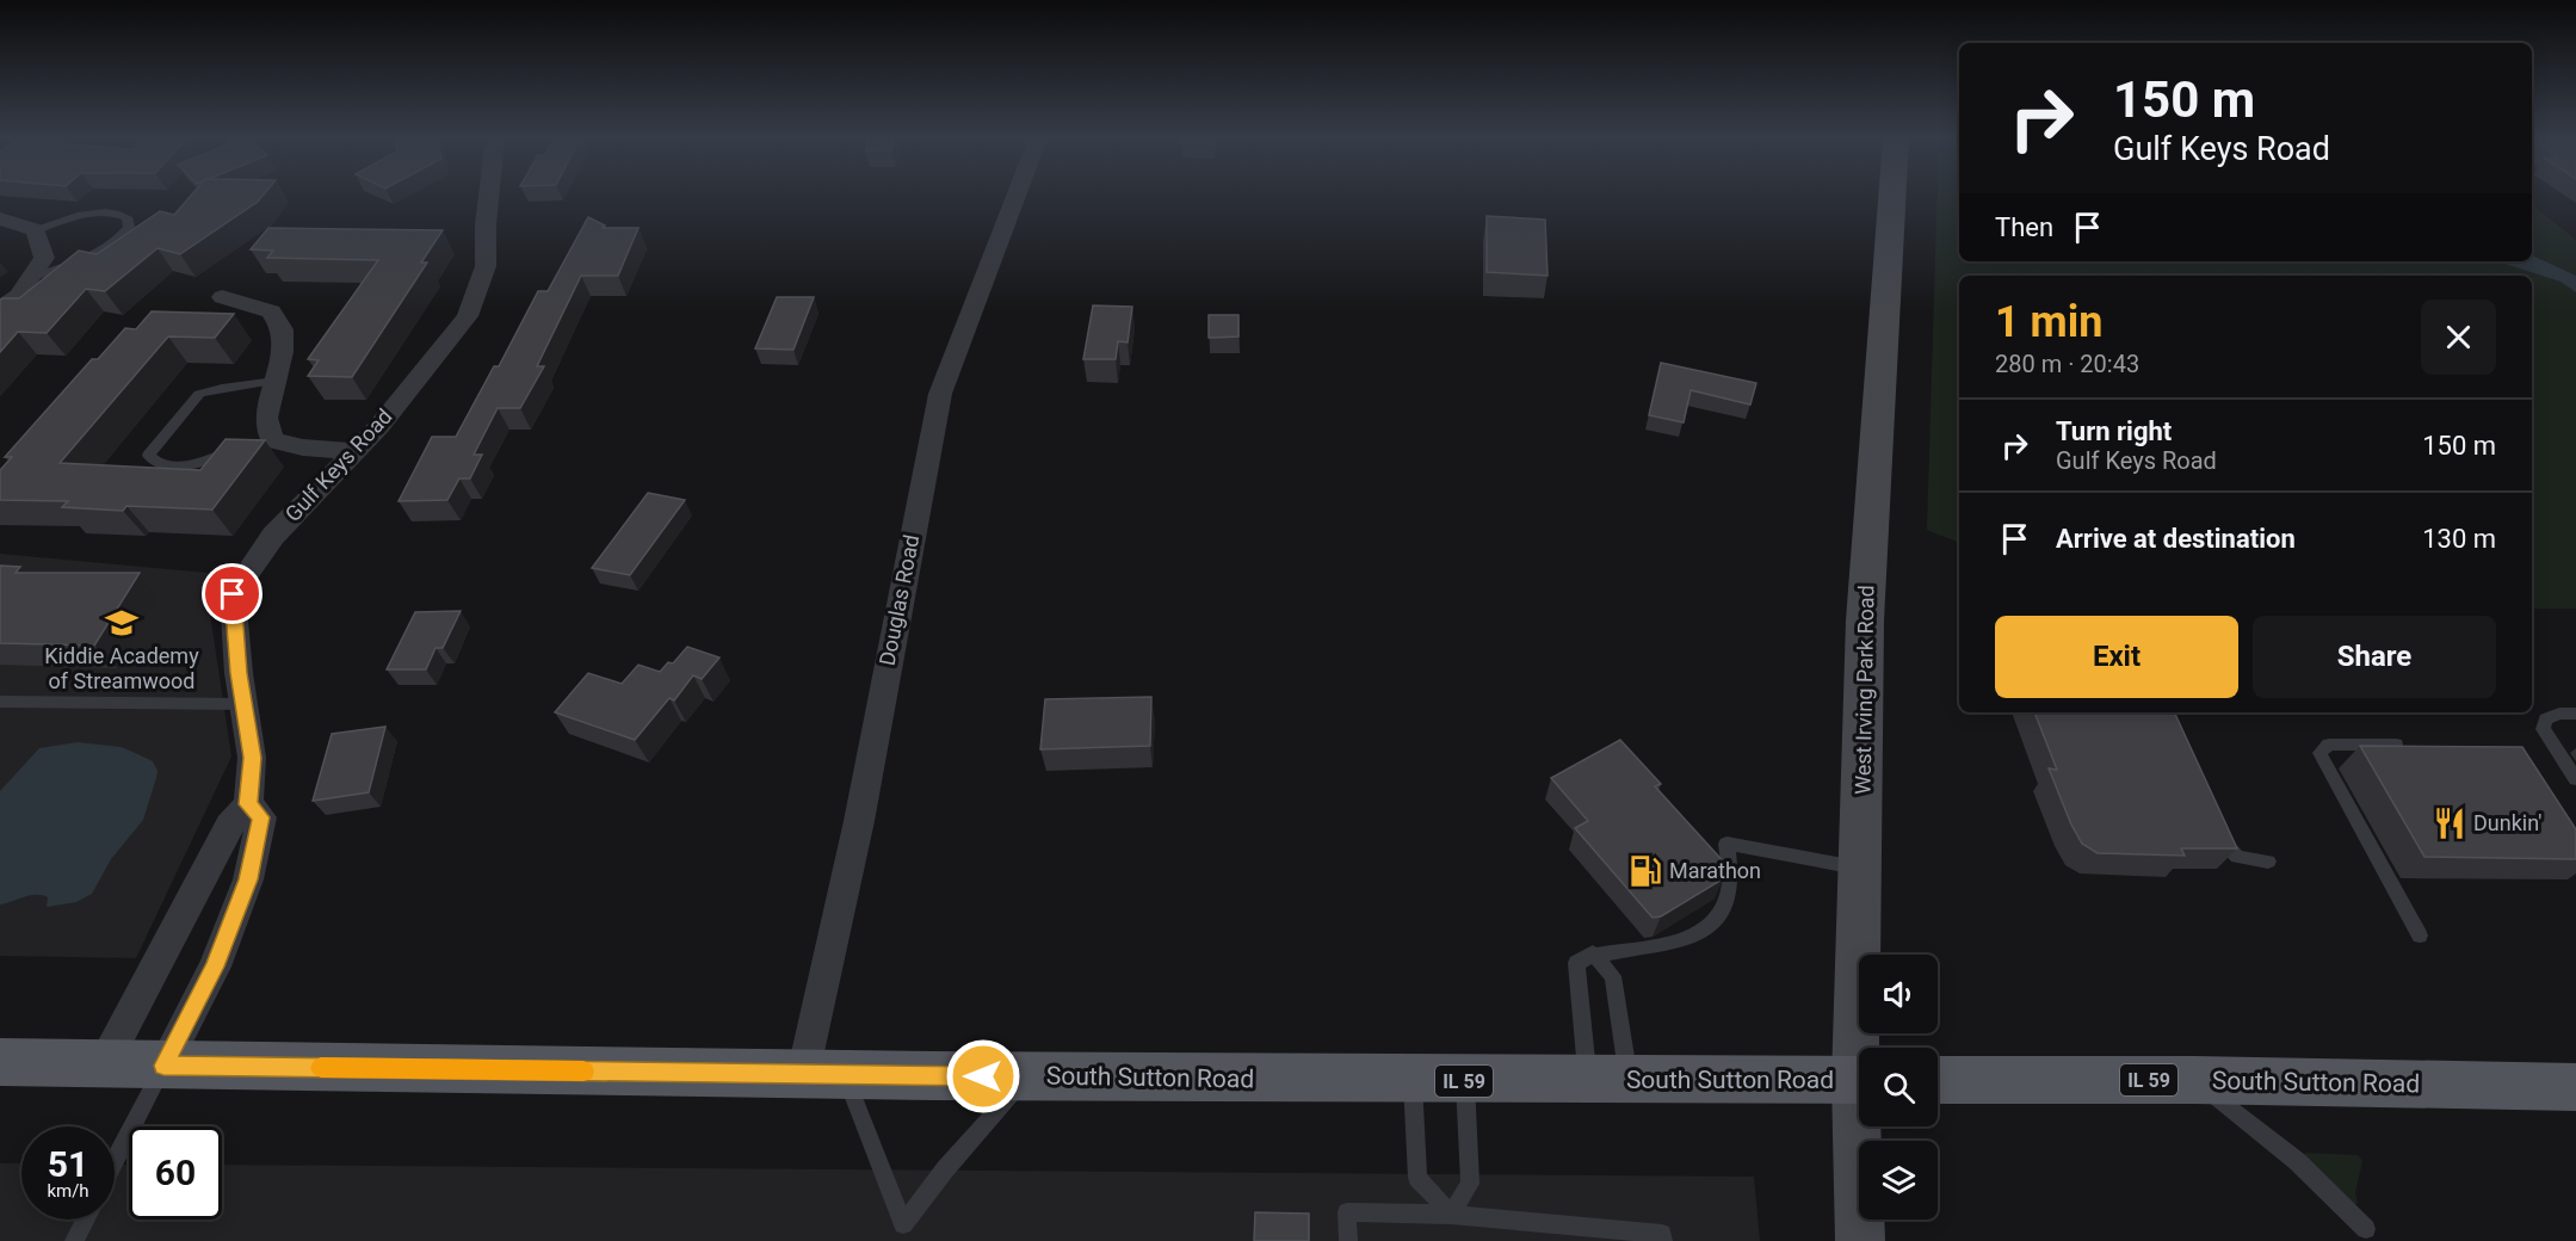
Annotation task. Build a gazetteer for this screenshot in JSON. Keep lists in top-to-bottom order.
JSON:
{
  "streets": {
    "main road": ["West Irving Park Road", "South Sutton Road", "IL 59"],
    "street": ["Gulf Keys Road", "Douglas Road"]
  },
  "crossings": [
    ["Gulf Keys Road", "South Sutton Road"],
    ["Douglas Road", "South Sutton Road"]
  ],
  "places": {
    "school or university": ["Kiddie Academy of Streamwood"],
    "restaurant": ["Dunkin'"],
    "fuel station": ["Marathon"]
  },
  "page": {
    "turn": ["150 m", "Gulf Keys Road"],
    "then": "Then",
    "heading": ["1 min", "280 m · 20:43"],
    "list": [
      {
        "name": "Turn right",
        "note": "Gulf Keys Road",
        "value": "150 m"
      },
      {
        "name": "Arrive at destination",
        "value": "130 m"
      }
    ],
    "buttons": ["Exit", "Share"],
    "speed": "51 km/h",
    "limit": "60"
  }
}
